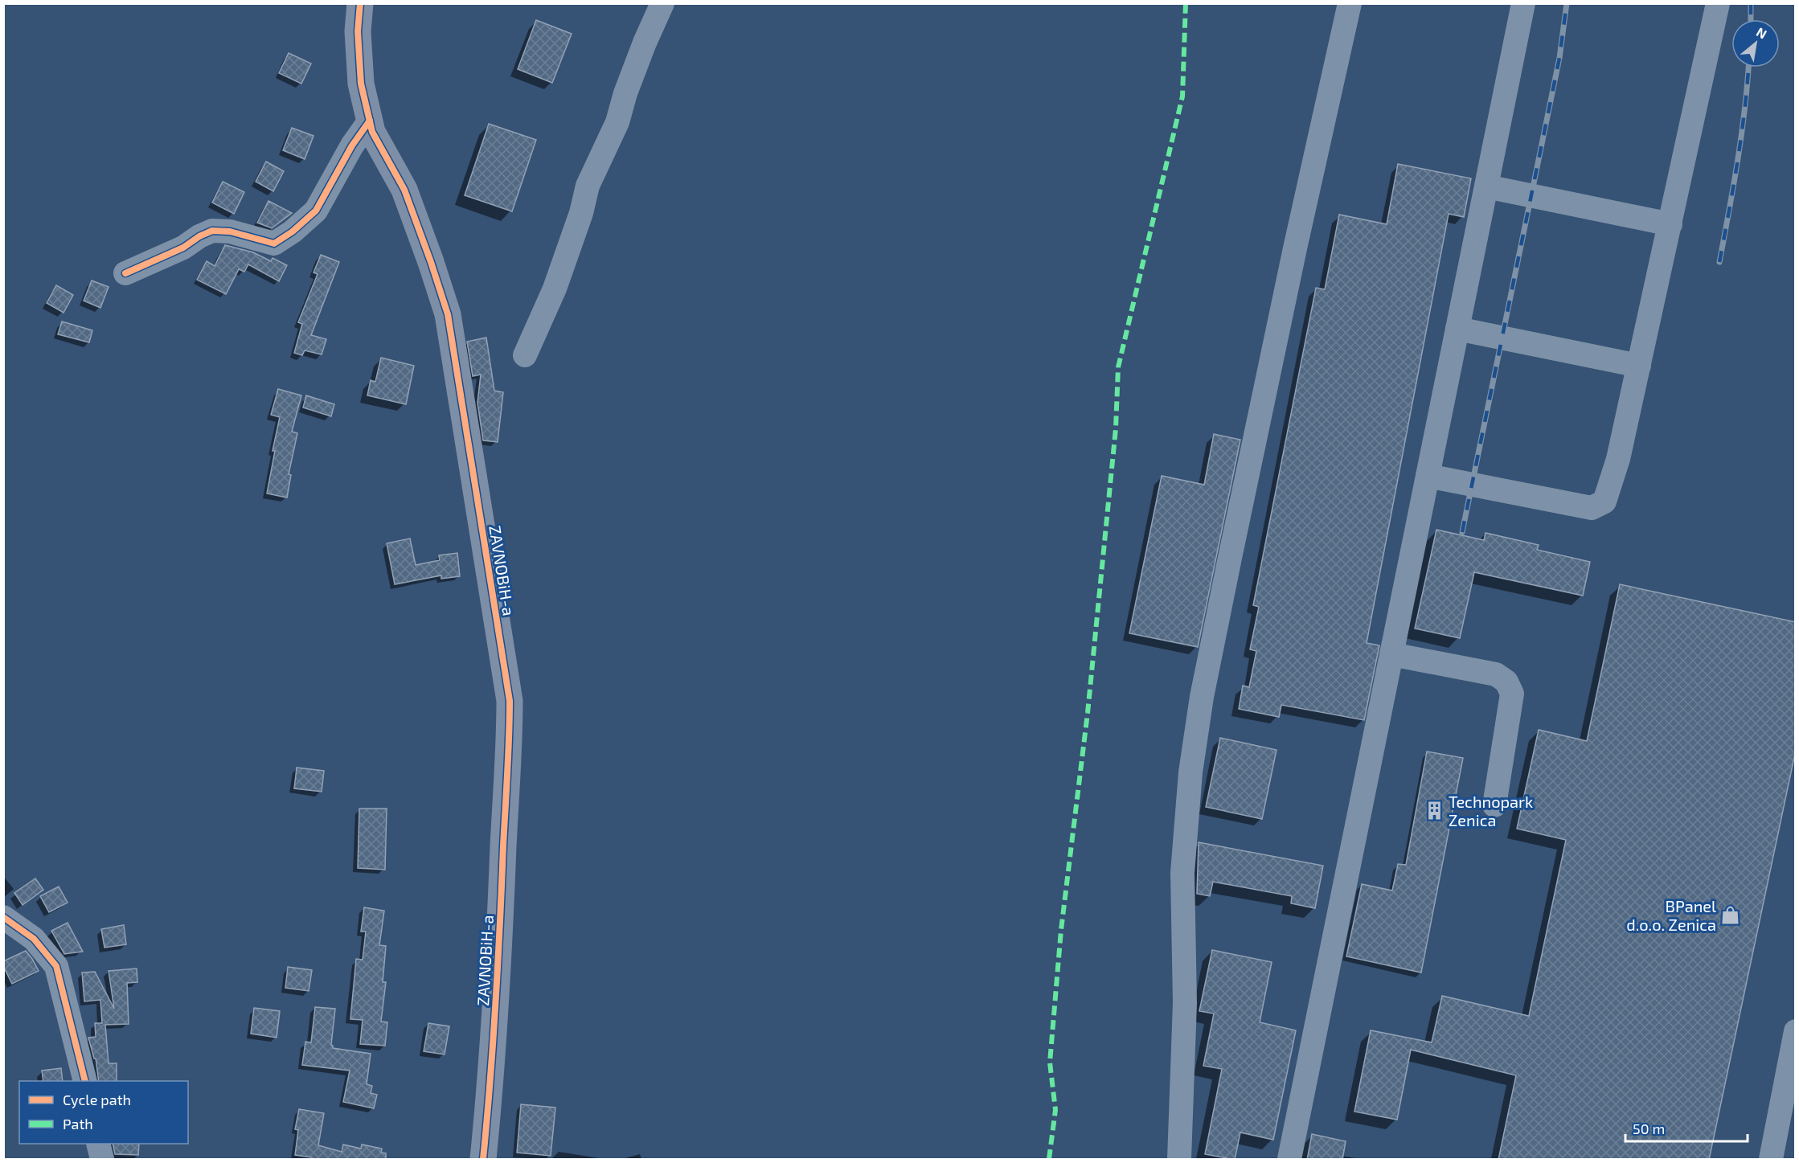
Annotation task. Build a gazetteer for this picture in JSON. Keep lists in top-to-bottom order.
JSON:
{
  "streets": {
    "main road": ["ZAVNOBiH-a"]
  },
  "places": {
    "building": ["Technopark Zenica"],
    "shop": ["BPanel d.o.o. Zenica"]
  },
  "legend": ["Cycle path", "Path"],
  "scale_bar": "50 m",
  "north": "top right"
}
